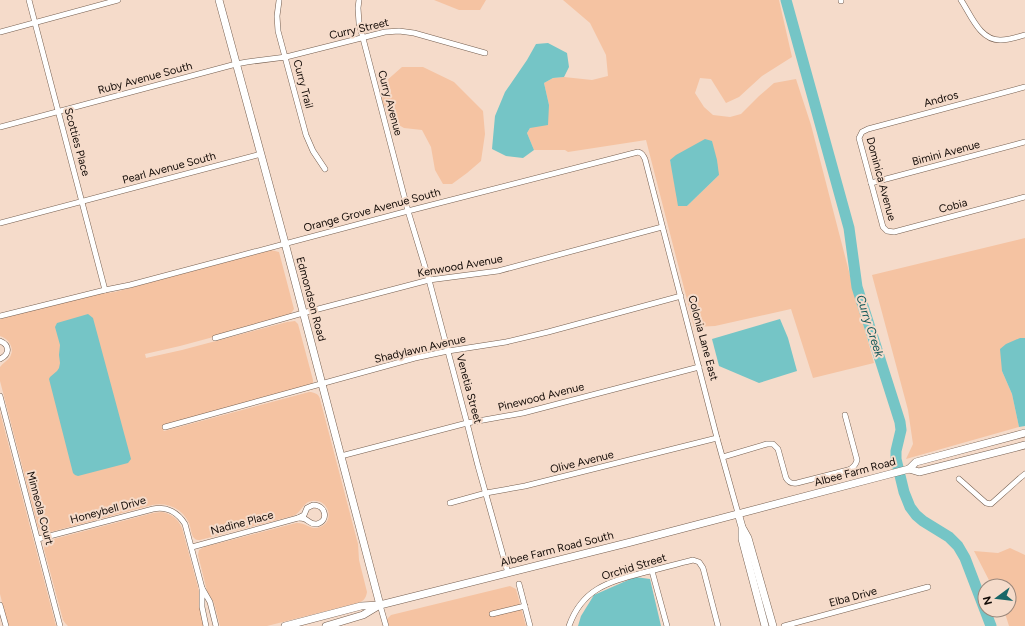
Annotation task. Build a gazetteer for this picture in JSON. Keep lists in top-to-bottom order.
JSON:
{
  "streets": {
    "main road": [
      "Edmondson Road",
      "Colonia Lane East",
      "Albee Farm Road",
      "Albee Farm Road South"
    ],
    "street": [
      "Curry Street",
      "Ruby Avenue South",
      "Curry Trail",
      "Andros",
      "Curry Avenue",
      "Scotties Place",
      "Bimini Avenue",
      "Pearl Avenue South",
      "Dominica Avenue",
      "Cobia",
      "Orange Grove Avenue South",
      "Kenwood Avenue",
      "Shadylawn Avenue",
      "Venetia Street",
      "Pinewood Avenue",
      "Olive Avenue",
      "Minneola Court",
      "Honeybell Drive",
      "Nadine Place",
      "Orchid Street",
      "Elba Drive"
    ]
  },
  "crossings": [
    ["Curry Street", "Ruby Avenue South"],
    ["Curry Street", "Curry Trail"],
    ["Curry Street", "Curry Avenue"],
    ["Curry Street", "Edmondson Road"],
    ["Ruby Avenue South", "Scotties Place"],
    ["Ruby Avenue South", "Edmondson Road"],
    ["Andros", "Dominica Avenue"],
    ["Curry Avenue", "Orange Grove Avenue South"],
    ["Curry Avenue", "Venetia Street"],
    ["Scotties Place", "Pearl Avenue South"],
    ["Scotties Place", "Orange Grove Avenue South"],
    ["Bimini Avenue", "Dominica Avenue"],
    ["Pearl Avenue South", "Edmondson Road"],
    ["Dominica Avenue", "Cobia"],
    ["Orange Grove Avenue South", "Edmondson Road"],
    ["Orange Grove Avenue South", "Colonia Lane East"],
    ["Orange Grove Avenue South", "Venetia Street"],
    ["Kenwood Avenue", "Edmondson Road"],
    ["Kenwood Avenue", "Colonia Lane East"],
    ["Kenwood Avenue", "Venetia Street"],
    ["Edmondson Road", "Shadylawn Avenue"],
    ["Edmondson Road", "Pinewood Avenue"],
    ["Edmondson Road", "Albee Farm Road South"],
    ["Colonia Lane East", "Shadylawn Avenue"],
    ["Colonia Lane East", "Pinewood Avenue"],
    ["Colonia Lane East", "Olive Avenue"],
    ["Colonia Lane East", "Albee Farm Road"],
    ["Colonia Lane East", "Albee Farm Road South"],
    ["Shadylawn Avenue", "Venetia Street"],
    ["Venetia Street", "Pinewood Avenue"],
    ["Venetia Street", "Olive Avenue"],
    ["Venetia Street", "Albee Farm Road South"],
    ["Albee Farm Road", "Albee Farm Road South"],
    ["Minneola Court", "Honeybell Drive"],
    ["Honeybell Drive", "Nadine Place"]
  ],
  "water": ["Curry Creek"],
  "north": "left"
}
